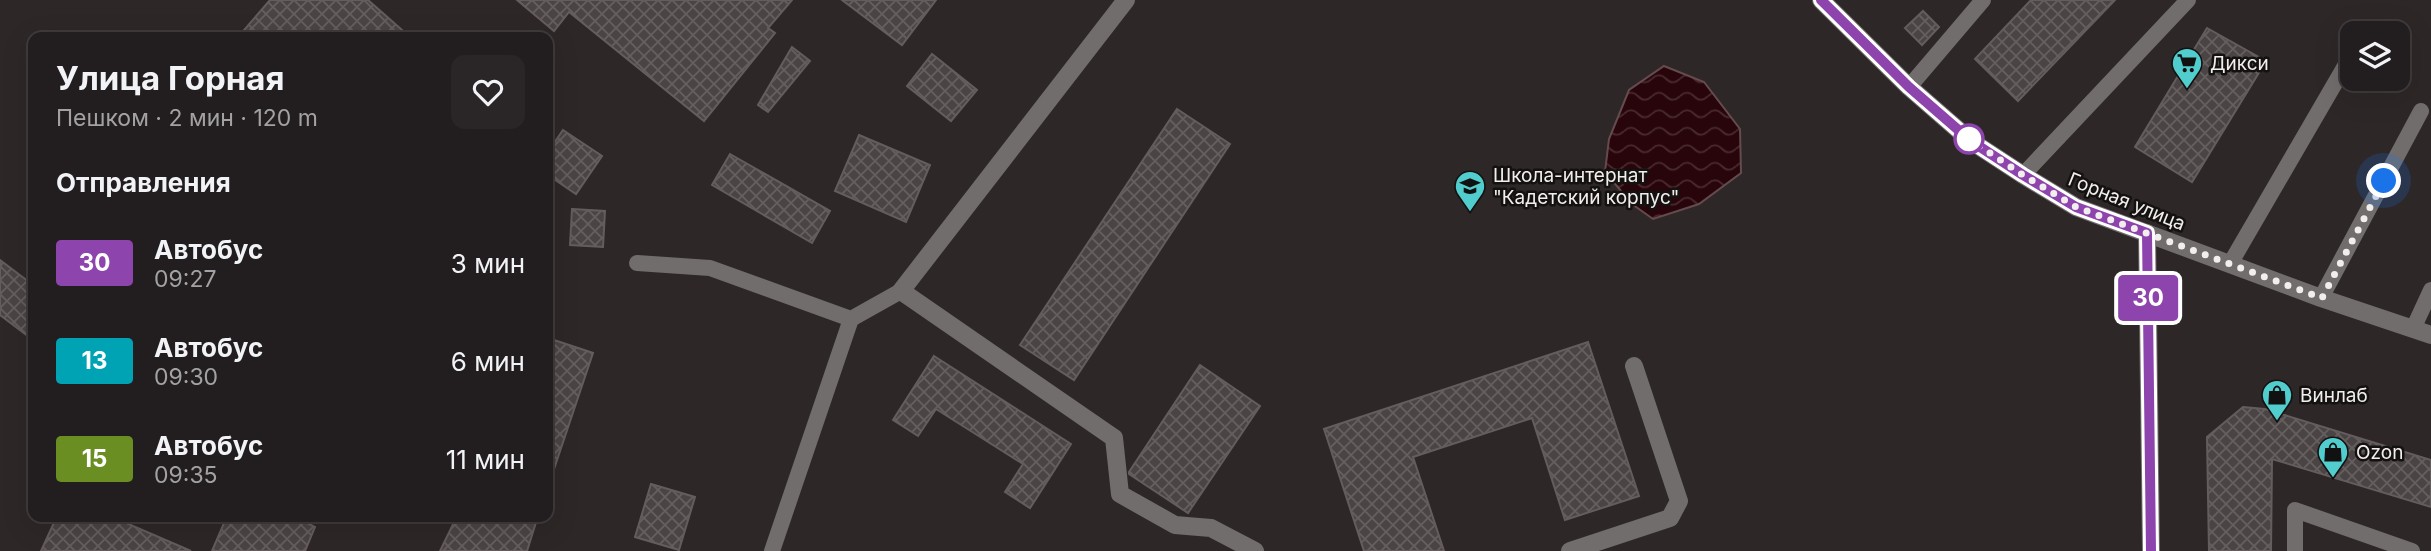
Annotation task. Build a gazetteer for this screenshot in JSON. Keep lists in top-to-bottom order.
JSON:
{
  "streets": {
    "street": ["Горная улица"]
  },
  "places": {
    "supermarket": ["Дикси"],
    "school or university": ["Школа-интернат \"Кадетский корпус\""],
    "shop": ["Винлаб", "Ozon"]
  },
  "lines": ["bus line 30"],
  "page": {
    "on_map": "30",
    "heading": [
      ["Улица Горная", "Пешком · 2 мин · 120 m"],
      "Отправления"
    ],
    "list": [
      {
        "mark": "30",
        "name": "Автобус",
        "note": "09:27",
        "value": "3 мин"
      },
      {
        "mark": "13",
        "name": "Автобус",
        "note": "09:30",
        "value": "6 мин"
      },
      {
        "mark": "15",
        "name": "Автобус",
        "note": "09:35",
        "value": "11 мин"
      }
    ]
  }
}
